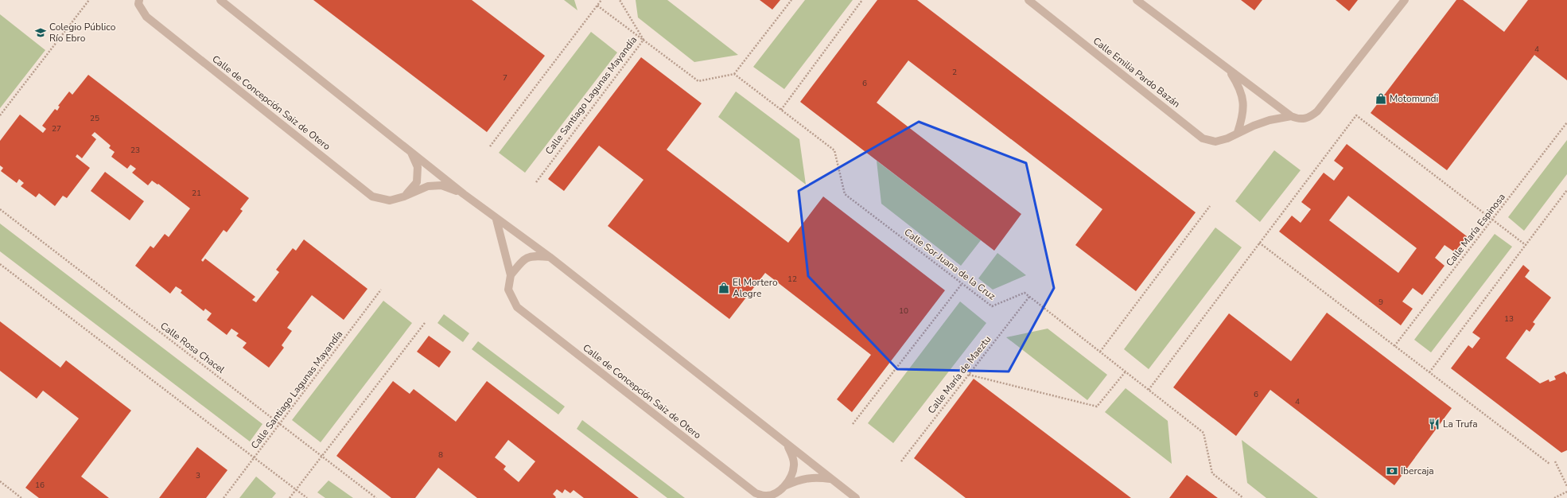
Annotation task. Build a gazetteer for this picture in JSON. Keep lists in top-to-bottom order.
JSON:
{
  "streets": {
    "street": ["Calle Emilia Pardo Bazán", "Calle de Concepción Saiz de Otero"],
    "path": [
      "Calle Santiago Lagunas Mayandía",
      "Calle María Espinosa",
      "Calle Sor Juana de la Cruz",
      "Calle Rosa Chacel",
      "Calle María de Maeztu"
    ]
  },
  "crossings": [
    ["Calle Santiago Lagunas Mayandía", "Calle Rosa Chacel"],
    ["Calle Sor Juana de la Cruz", "Calle María de Maeztu"]
  ],
  "places": {
    "school or university": ["Colegio Público Río Ebro"],
    "shop": ["Motomundi", "El Mortero Alegre"],
    "restaurant": ["La Trufa"],
    "bank": ["Ibercaja"]
  },
  "house_numbers": [
    "4",
    "2",
    "7",
    "6",
    "25",
    "27",
    "23",
    "21",
    "12",
    "9",
    "10",
    "13",
    "6",
    "4",
    "8",
    "3",
    "16"
  ]
}
